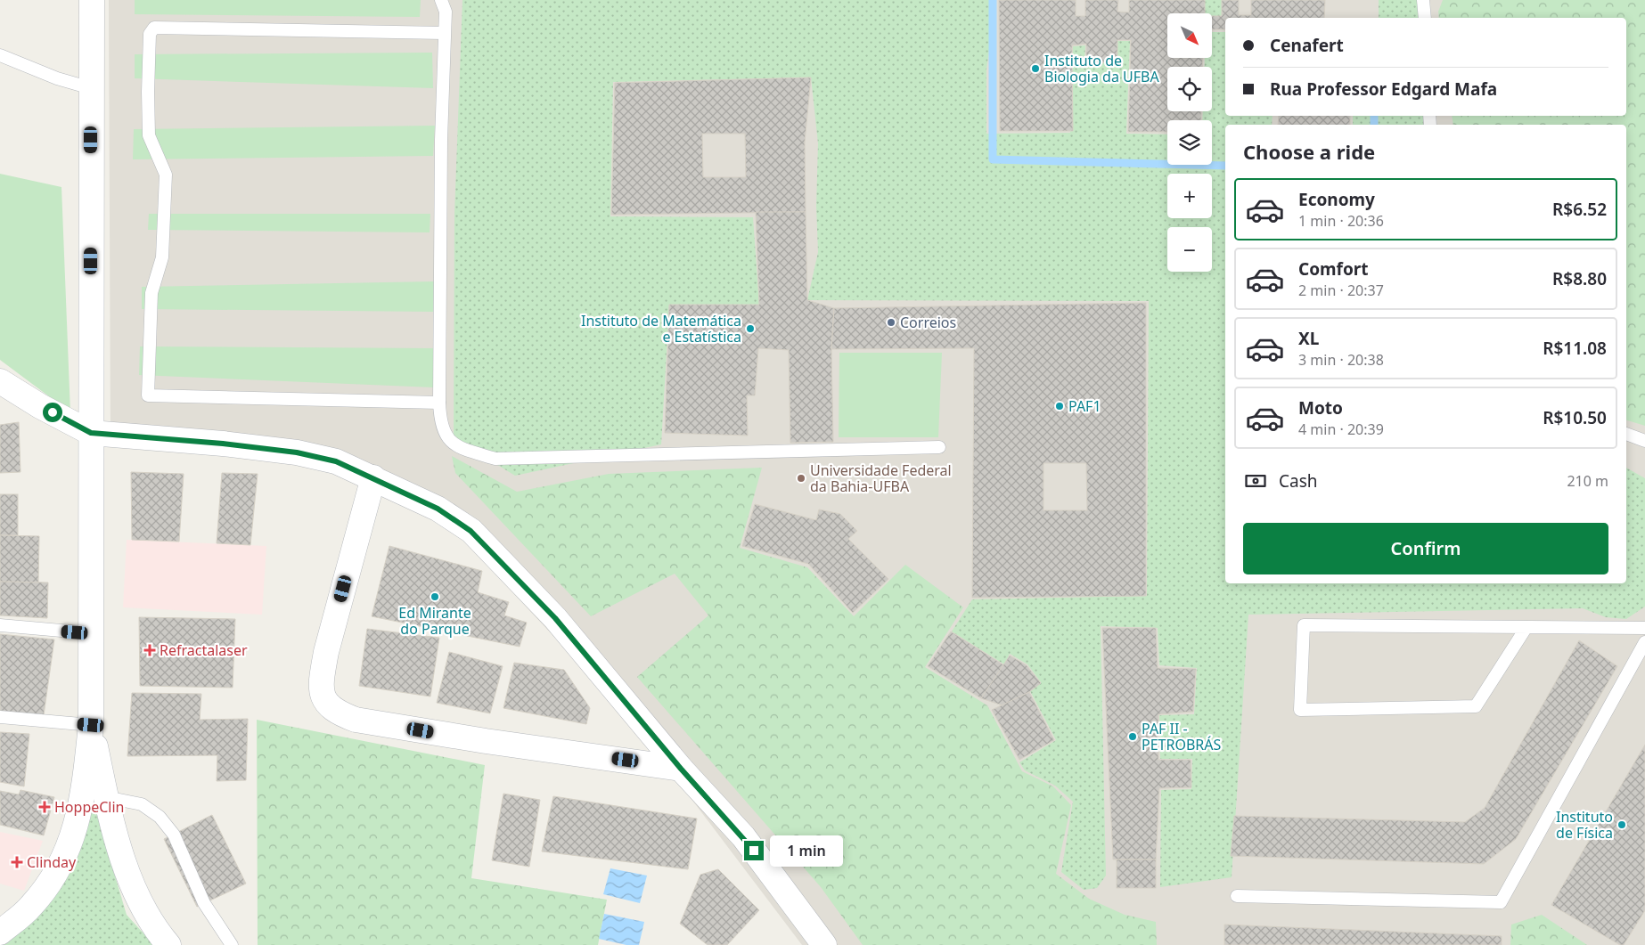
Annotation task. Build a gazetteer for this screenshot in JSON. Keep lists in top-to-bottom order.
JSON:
{
  "places": {
    "other": [
      "Instituto de Biologia da UFBA",
      "Correios",
      "Instituto de Matemática e Estatística",
      "PAF1",
      "Universidade Federal da Bahia-UFBA",
      "Ed Mirante do Parque",
      "PAF II - PETROBRÁS",
      "Instituto de Física"
    ],
    "health": ["Refractalaser", "HoppeClin", "Clinday"]
  },
  "north": "bottom right",
  "page": {
    "map_buttons": ["+", "−"],
    "banner": ["Cenafert", "Rua Professor Edgard Mafa"],
    "heading": "Choose a ride",
    "list": [
      {
        "name": "Economy",
        "note": "1 min · 20:36",
        "value": "R$6.52"
      },
      {
        "name": "Comfort",
        "note": "2 min · 20:37",
        "value": "R$8.80"
      },
      {
        "name": "XL",
        "note": "3 min · 20:38",
        "value": "R$11.08"
      },
      {
        "name": "Moto",
        "note": "4 min · 20:39",
        "value": "R$10.50"
      }
    ],
    "pay": ["Cash", "210 m"],
    "buttons": "Confirm",
    "bubble": "1 min"
  }
}
